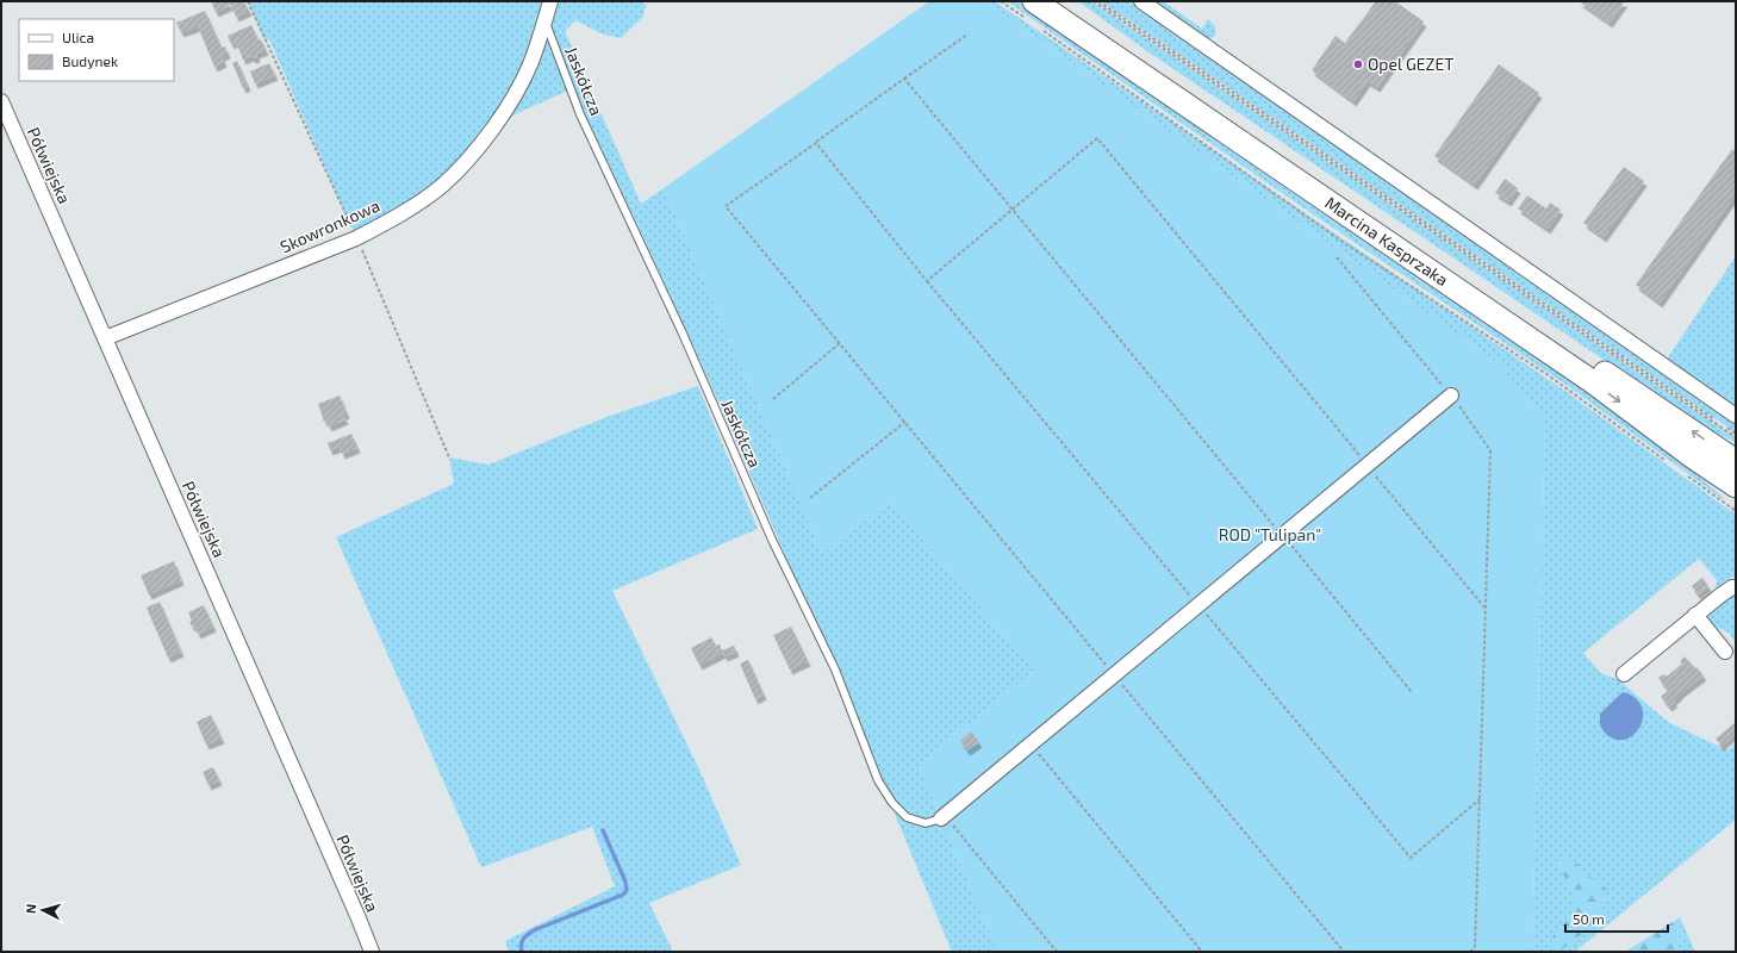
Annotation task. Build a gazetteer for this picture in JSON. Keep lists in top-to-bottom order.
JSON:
{
  "streets": {
    "main road": ["Marcina Kasprzaka"],
    "street": ["Półwiejska", "Skowronkowa"],
    "lane": ["Jaskółcza"]
  },
  "crossings": [
    ["Jaskółcza", "Skowronkowa"],
    ["Półwiejska", "Skowronkowa"]
  ],
  "parks": ["ROD \"Tulipan\""],
  "places": ["Opel GEZET"],
  "legend": ["Ulica", "Budynek"],
  "scale_bar": "50 m",
  "north": "left"
}
